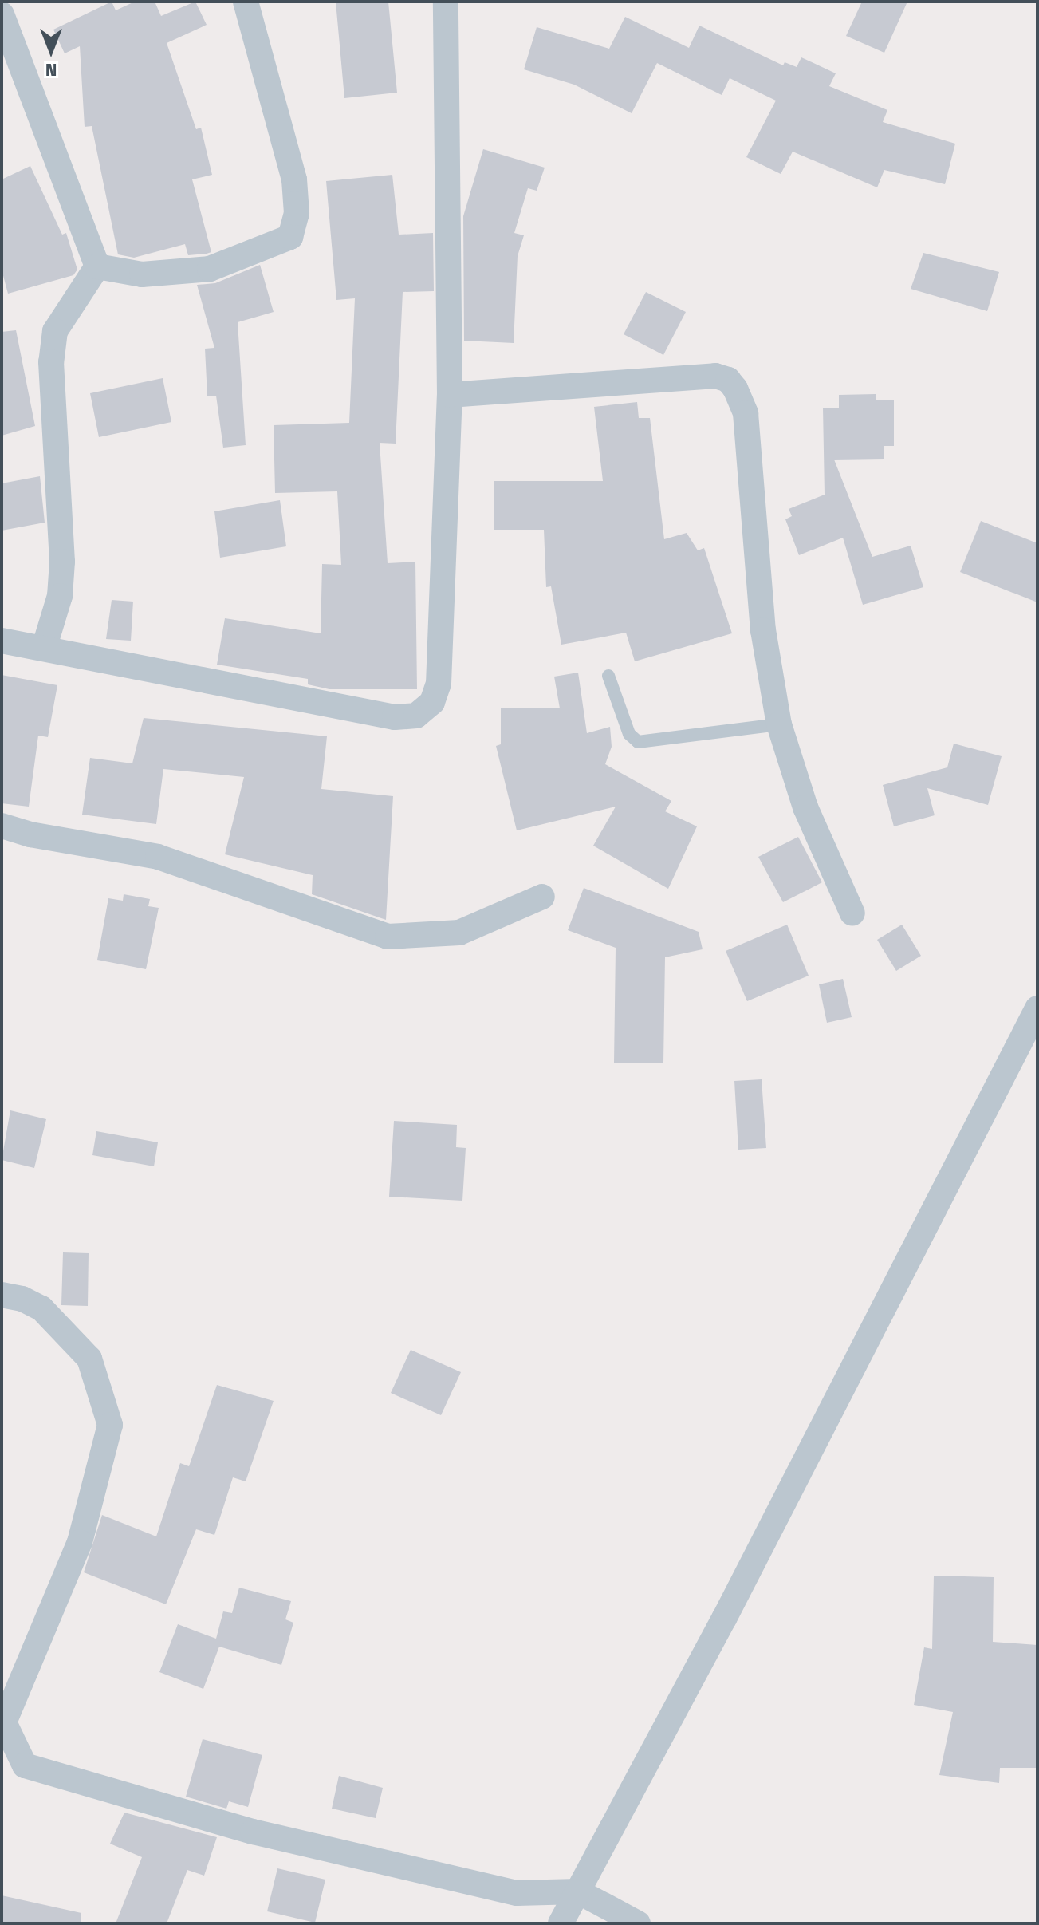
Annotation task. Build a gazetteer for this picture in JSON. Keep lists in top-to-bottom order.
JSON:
{
  "north": "bottom"
}
